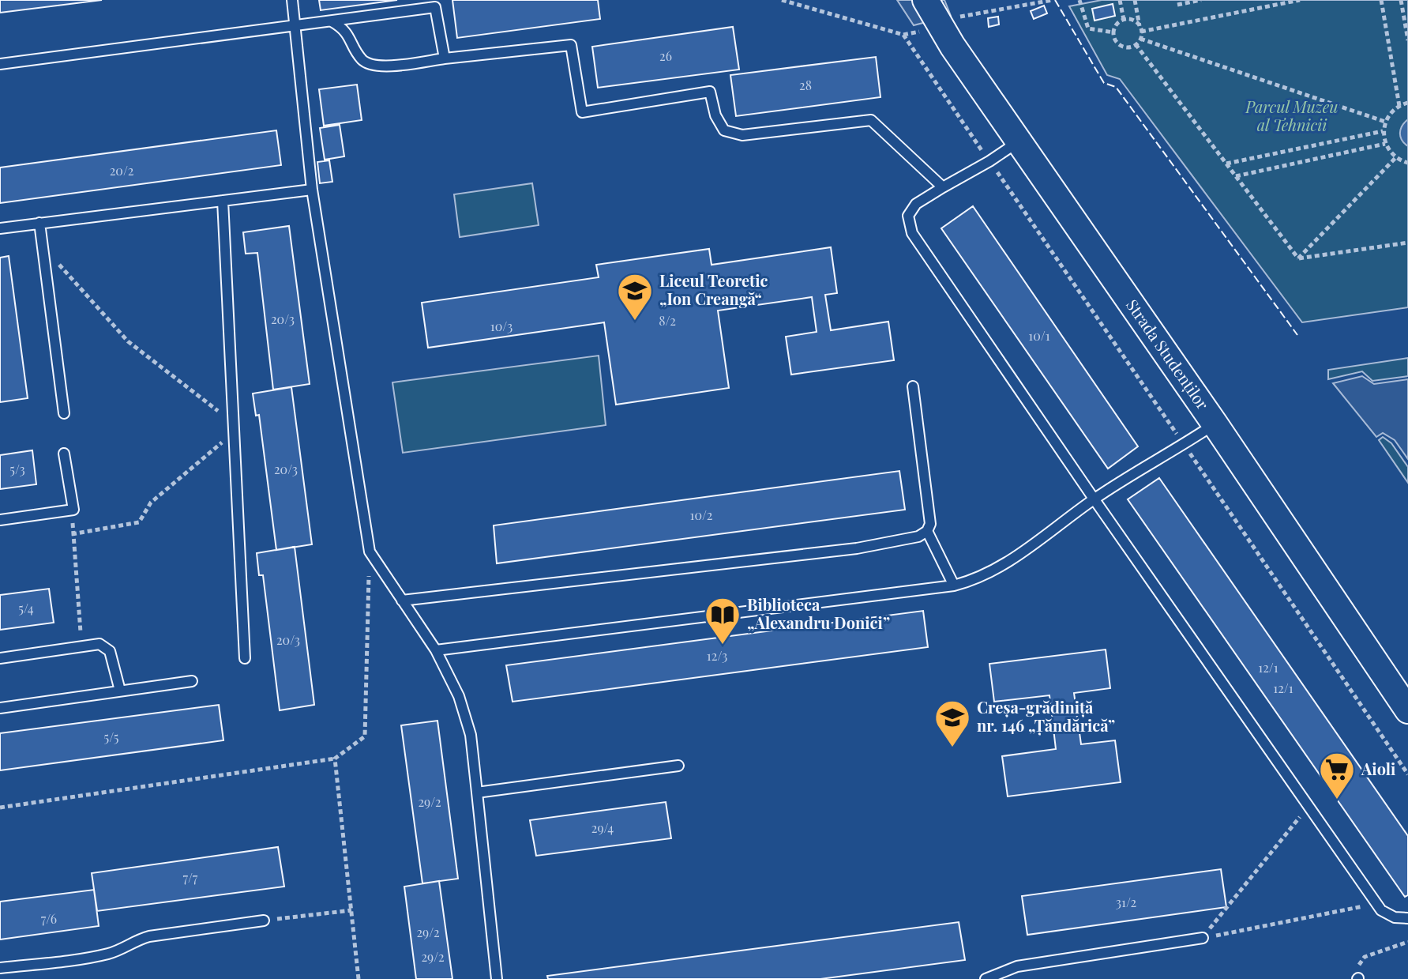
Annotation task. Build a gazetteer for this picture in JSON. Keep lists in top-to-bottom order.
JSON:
{
  "streets": {
    "main road": ["Strada Studenților"]
  },
  "parks": ["Parcul Muzeu al Tehnicii"],
  "places": {
    "school or university": ["Liceul Teoretic „Ion Creangă“", "Creșa-grădiniță nr. 146 „Țăndărică”"],
    "library": ["Biblioteca „Alexandru Donici”"],
    "supermarket": ["Aioli"]
  },
  "house_numbers": [
    "26",
    "28",
    "20/2",
    "20/3",
    "8/2",
    "10/3",
    "10/1",
    "5/3",
    "20/3",
    "10/2",
    "5/4",
    "20/3",
    "12/3",
    "12/1",
    "12/1",
    "5/5",
    "29/2",
    "29/4",
    "7/7",
    "31/2",
    "7/6",
    "29/2",
    "29/2"
  ]
}
